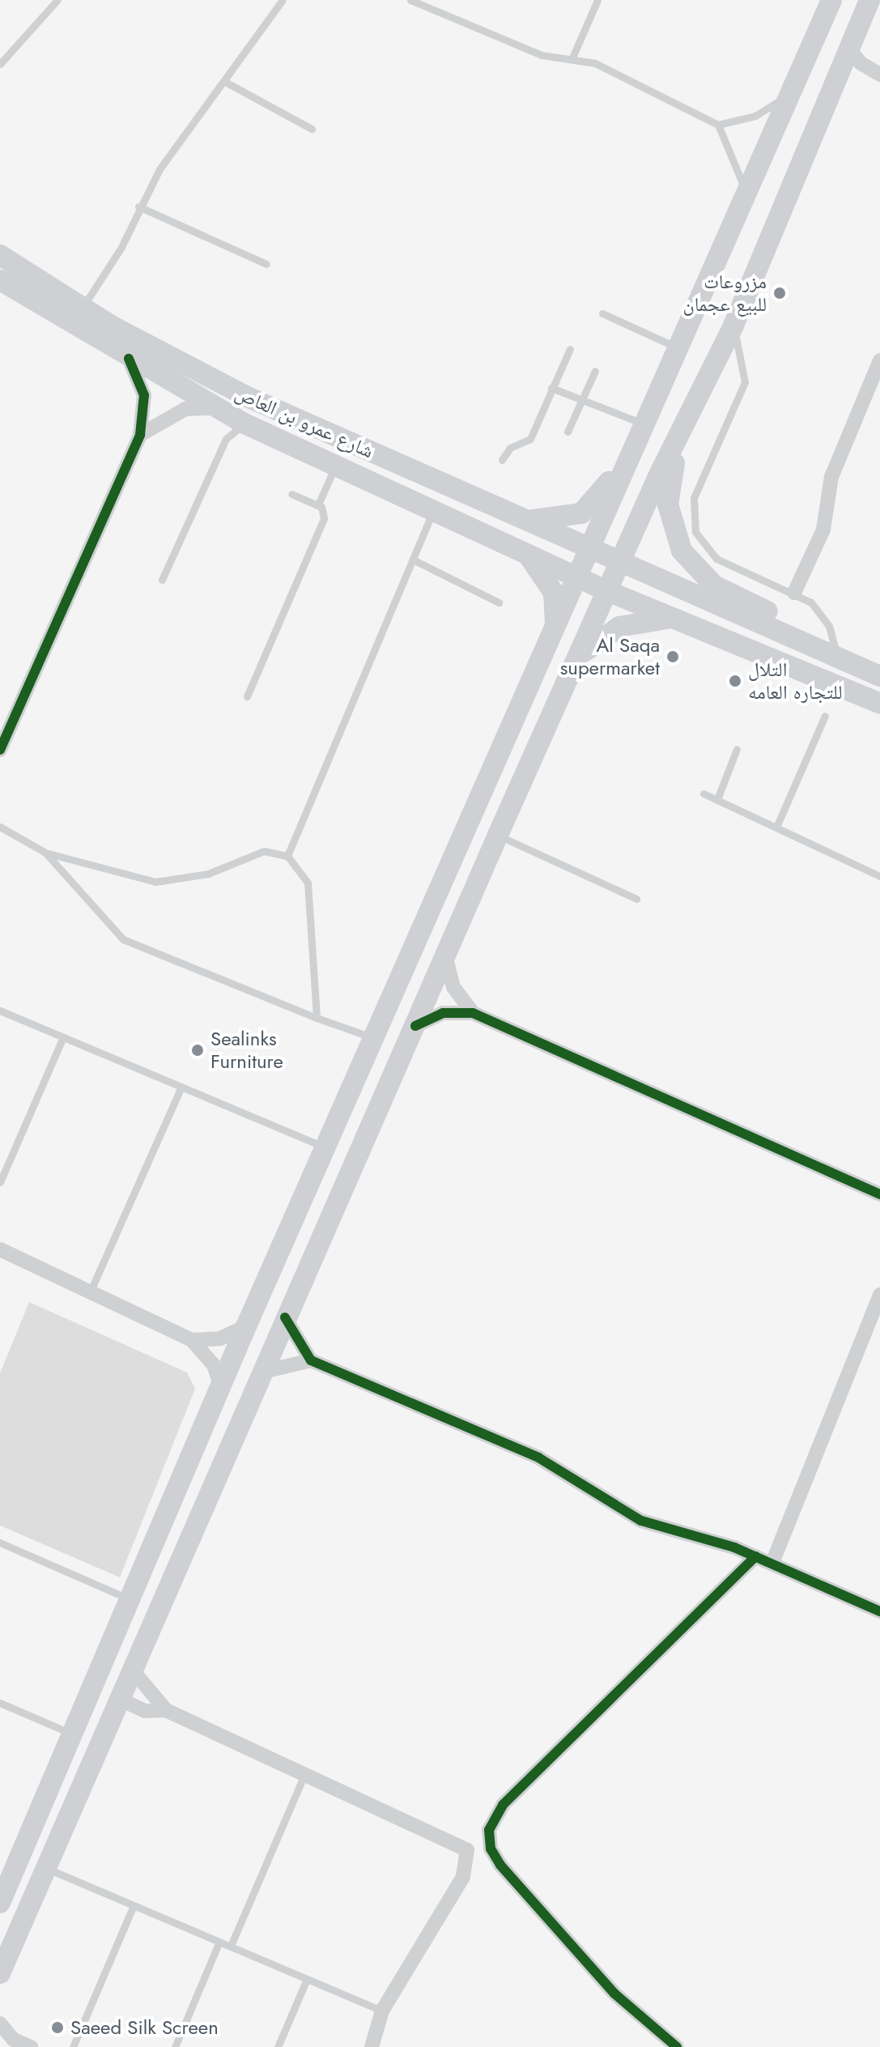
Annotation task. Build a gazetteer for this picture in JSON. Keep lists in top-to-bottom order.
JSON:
{
  "streets": {
    "main road": ["شارع عمرو بن العاص"]
  },
  "places": [
    "مزروعات للبيع عجمان",
    "Al Saqa supermarket",
    "التلال للتجاره العامه",
    "Sealinks Furniture",
    "Saeed Silk Screen"
  ]
}
